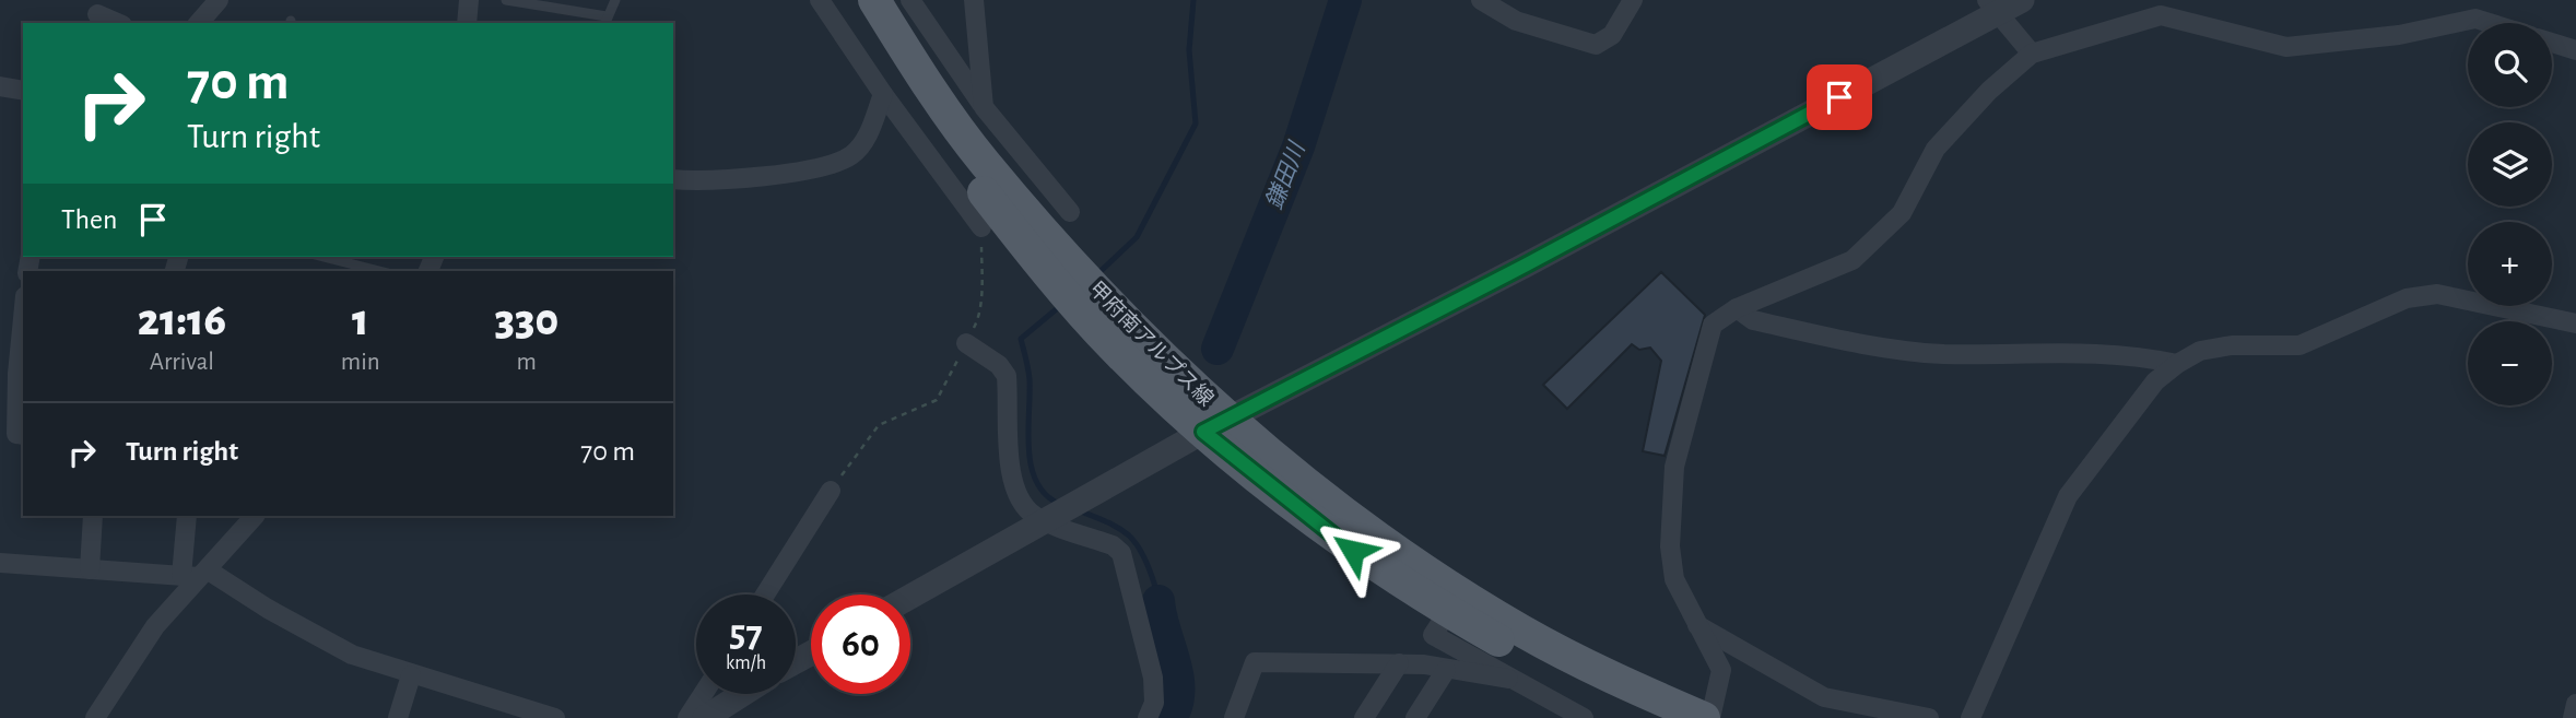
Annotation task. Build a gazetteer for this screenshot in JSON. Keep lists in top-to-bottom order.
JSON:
{
  "streets": {
    "main road": ["甲府南アルプス線"]
  },
  "water": ["鎌田川"],
  "page": {
    "map_buttons": ["+", "−"],
    "turn": ["70 m", "Turn right"],
    "then": "Then",
    "eta": [
      "21:16",
      "Arrival",
      "1",
      "min",
      "330",
      "m"
    ],
    "list": [
      {
        "name": "Turn right",
        "value": "70 m"
      }
    ],
    "speed": "57 km/h",
    "limit": "60"
  }
}
